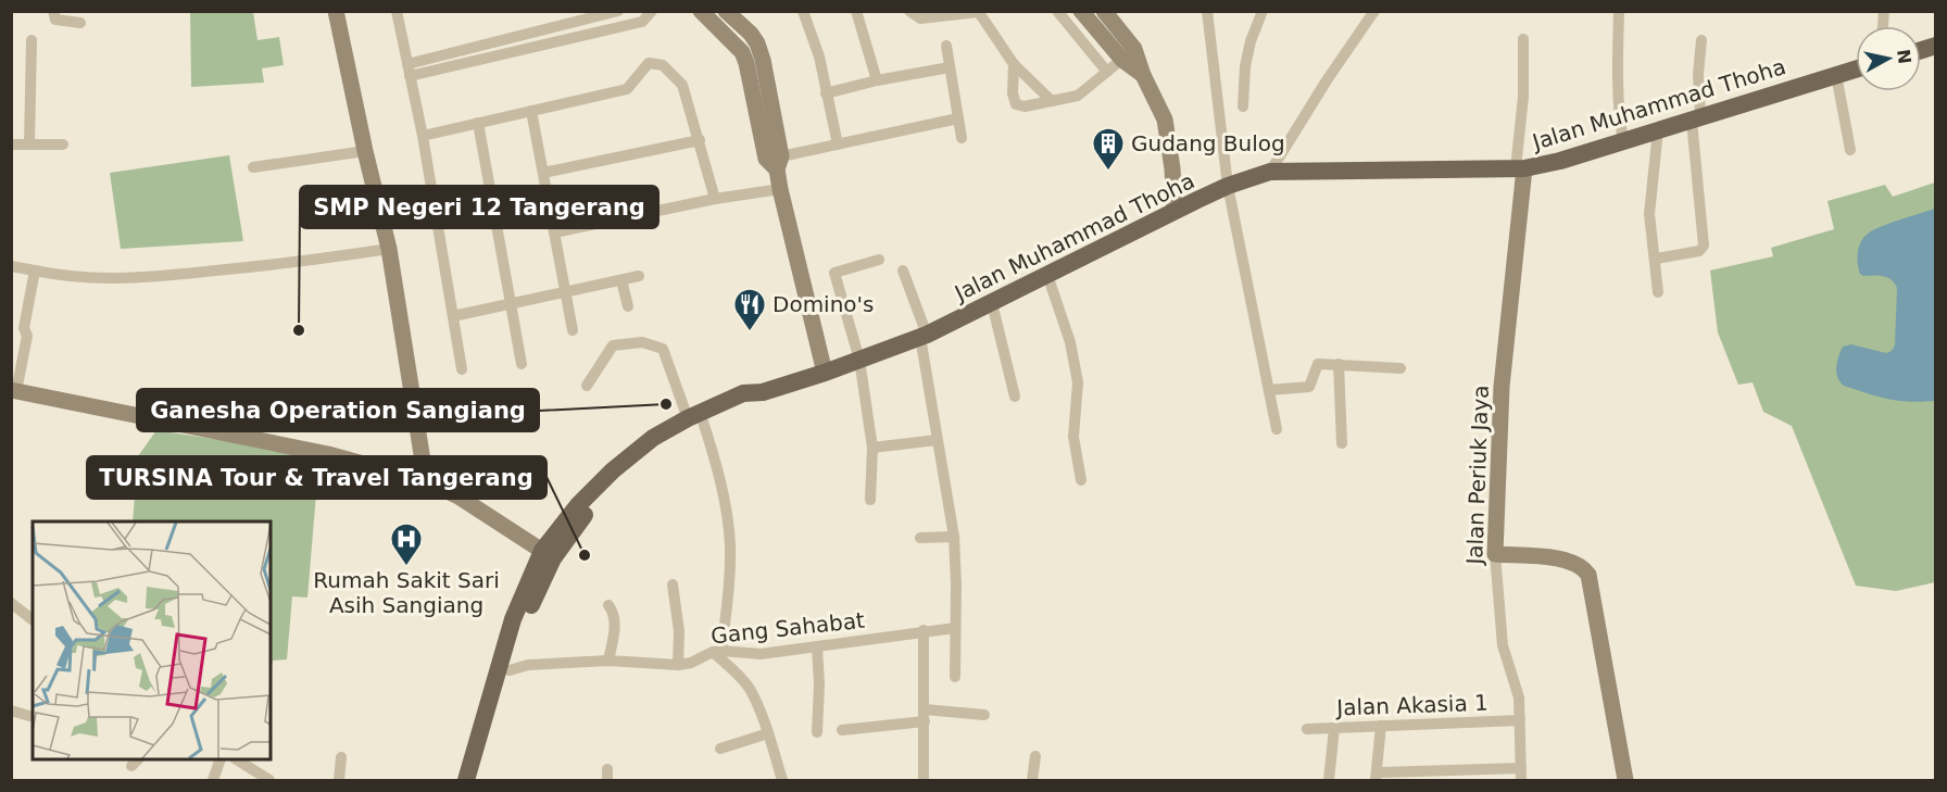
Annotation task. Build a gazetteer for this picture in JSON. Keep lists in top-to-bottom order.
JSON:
{
  "streets": {
    "main road": ["Jalan Muhammad Thoha"],
    "street": ["Jalan Periuk Jaya", "Gang Sahabat", "Jalan Akasia 1"]
  },
  "crossings": [
    ["Jalan Muhammad Thoha", "Jalan Periuk Jaya"],
    ["Jalan Muhammad Thoha", "Gang Sahabat"],
    ["Jalan Periuk Jaya", "Jalan Akasia 1"]
  ],
  "places": {
    "building": ["Gudang Bulog"],
    "other": ["SMP Negeri 12 Tangerang", "Ganesha Operation Sangiang", "TURSINA Tour & Travel Tangerang"],
    "restaurant": ["Domino's"],
    "hospital": ["Rumah Sakit Sari Asih Sangiang"]
  },
  "north": "right"
}
